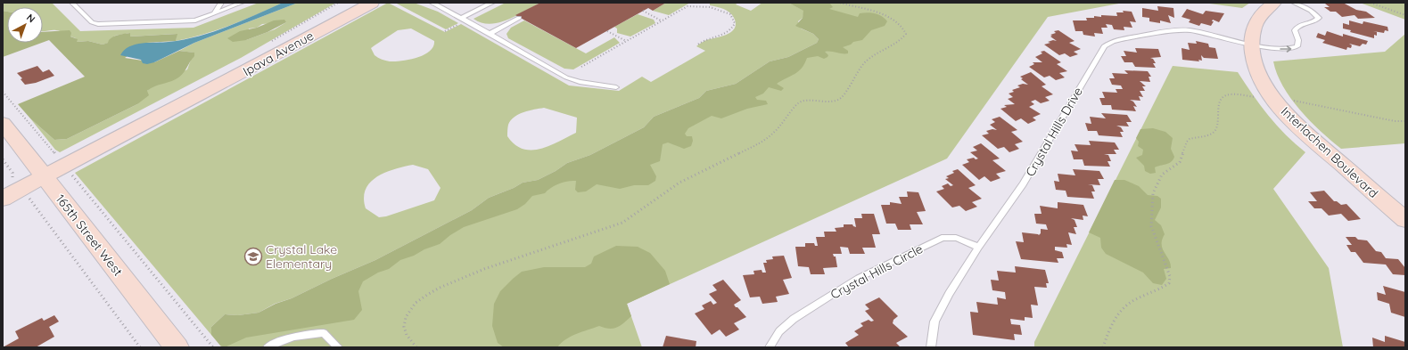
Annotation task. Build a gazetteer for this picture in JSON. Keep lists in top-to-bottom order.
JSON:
{
  "streets": {
    "street": ["Ipava Avenue", "Interlachen Boulevard", "165th Street West"],
    "lane": ["Crystal Hills Drive", "Crystal Hills Circle"]
  },
  "crossings": [
    ["Ipava Avenue", "165th Street West"],
    ["Crystal Hills Drive", "Interlachen Boulevard"],
    ["Crystal Hills Drive", "Crystal Hills Circle"]
  ],
  "places": {
    "school or university": ["Crystal Lake Elementary"]
  },
  "north": "top right"
}
